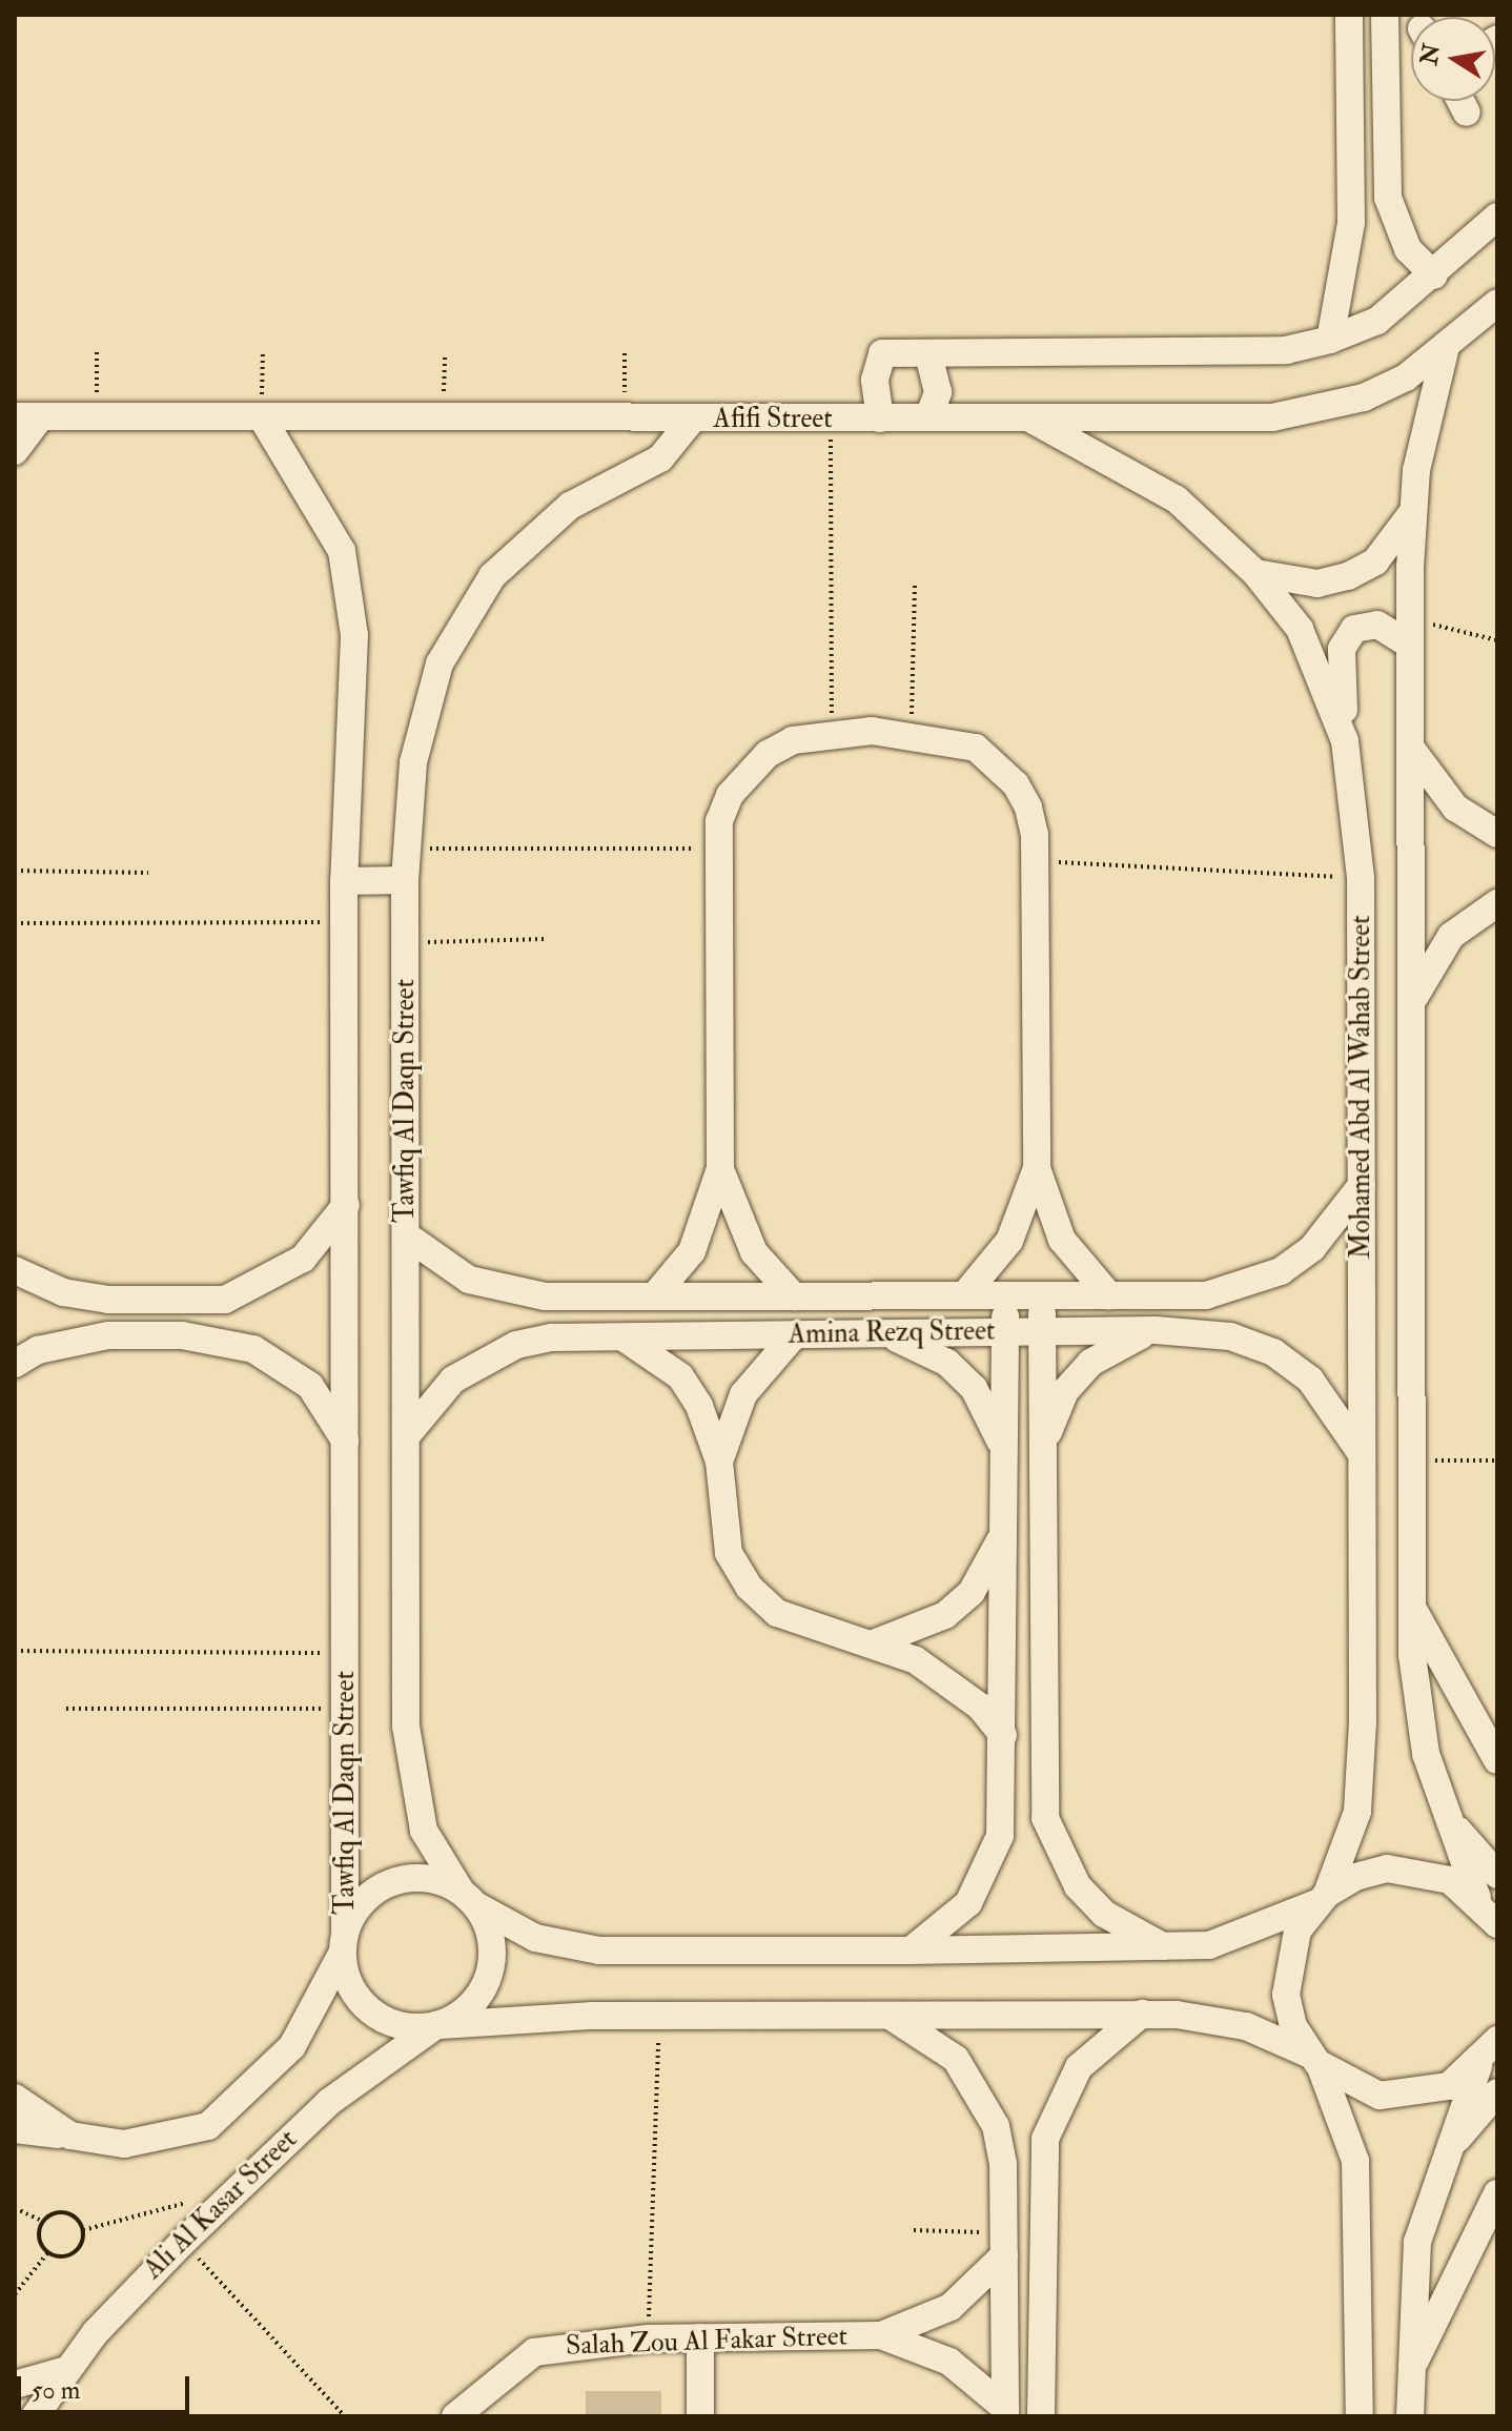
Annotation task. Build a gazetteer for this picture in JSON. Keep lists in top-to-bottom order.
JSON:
{
  "streets": {
    "street": [
      "Afifi Street",
      "Mohamed Abd Al Wahab Street",
      "Tawfiq Al Daqn Street",
      "Amina Rezq Street",
      "Ali Al Kasar Street",
      "Salah Zou Al Fakar Street"
    ]
  },
  "crossings": [
    ["Afifi Street", "Mohamed Abd Al Wahab Street"],
    ["Afifi Street", "Tawfiq Al Daqn Street"],
    ["Mohamed Abd Al Wahab Street", "Amina Rezq Street"],
    ["Tawfiq Al Daqn Street", "Amina Rezq Street"],
    ["Tawfiq Al Daqn Street", "Ali Al Kasar Street"]
  ],
  "scale_bar": "50 m",
  "north": "left"
}
